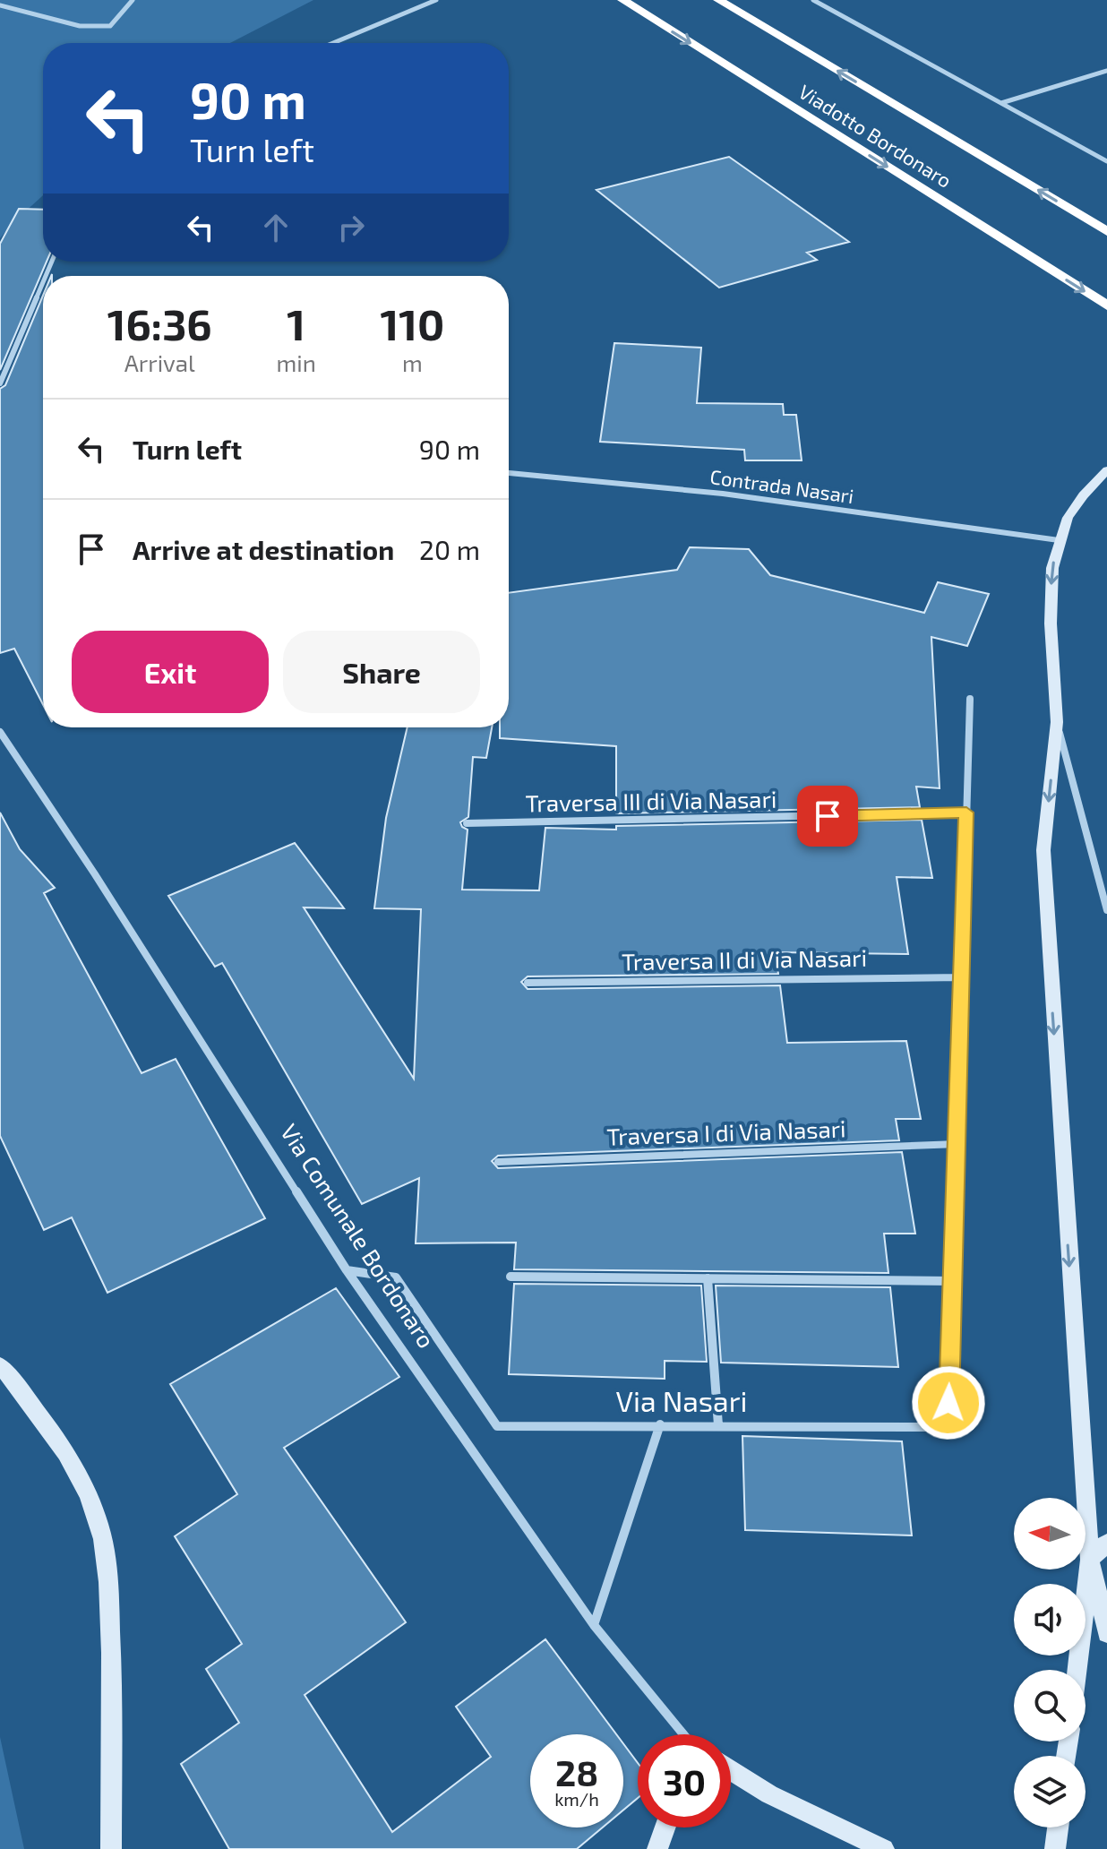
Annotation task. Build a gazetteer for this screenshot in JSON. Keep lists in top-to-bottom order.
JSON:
{
  "streets": {
    "highway": ["Viadotto Bordonaro"],
    "street": [
      "Contrada Nasari",
      "Traversa III di Via Nasari",
      "Traversa II di Via Nasari",
      "Traversa I di Via Nasari",
      "Via Comunale Bordonaro",
      "Via Nasari"
    ]
  },
  "crossings": [
    ["Traversa III di Via Nasari", "Via Nasari"],
    ["Traversa II di Via Nasari", "Via Nasari"],
    ["Traversa I di Via Nasari", "Via Nasari"],
    ["Via Comunale Bordonaro", "Via Nasari"]
  ],
  "north": "left",
  "page": {
    "turn": ["90 m", "Turn left"],
    "eta": [
      "16:36",
      "Arrival",
      "1",
      "min",
      "110",
      "m"
    ],
    "list": [
      {
        "name": "Turn left",
        "value": "90 m"
      },
      {
        "name": "Arrive at destination",
        "value": "20 m"
      }
    ],
    "buttons": ["Exit", "Share"],
    "speed": "28 km/h",
    "limit": "30"
  }
}
